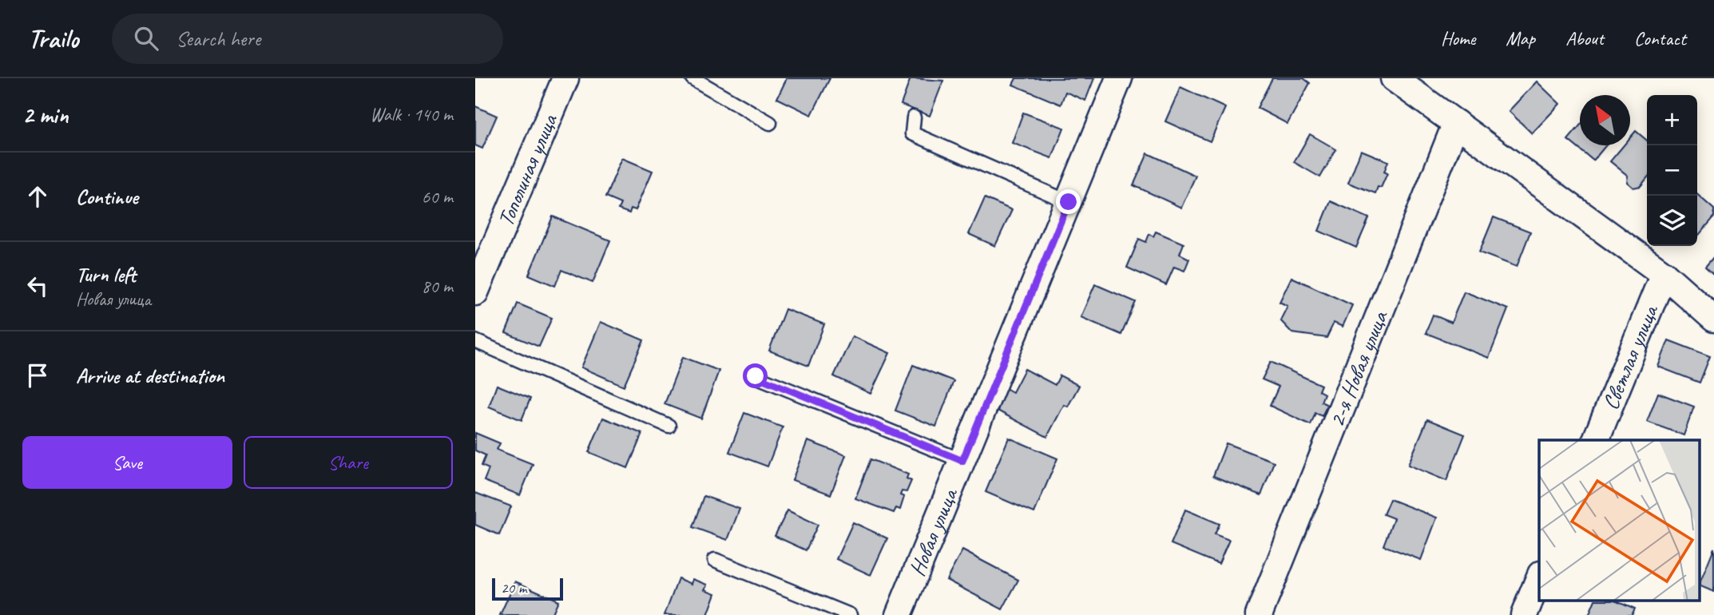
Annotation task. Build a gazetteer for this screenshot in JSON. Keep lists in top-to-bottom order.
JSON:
{
  "streets": {
    "street": [
      "Тополиная улица",
      "Светлая улица",
      "2-я Новая улица",
      "Новая улица"
    ]
  },
  "scale_bar": "20 m",
  "north": "top left",
  "page": {
    "header": "Trailo",
    "search": "Search here",
    "nav": [
      "Home",
      "Map",
      "About",
      "Contact"
    ],
    "heading": ["2 min", "Walk · 140 m"],
    "map_buttons": ["+", "−"],
    "list": [
      ["Continue", "60 m"],
      ["Turn left", "Новая улица", "80 m"],
      "Arrive at destination"
    ],
    "buttons": ["Save", "Share"],
    "scale": "20 m"
  }
}
